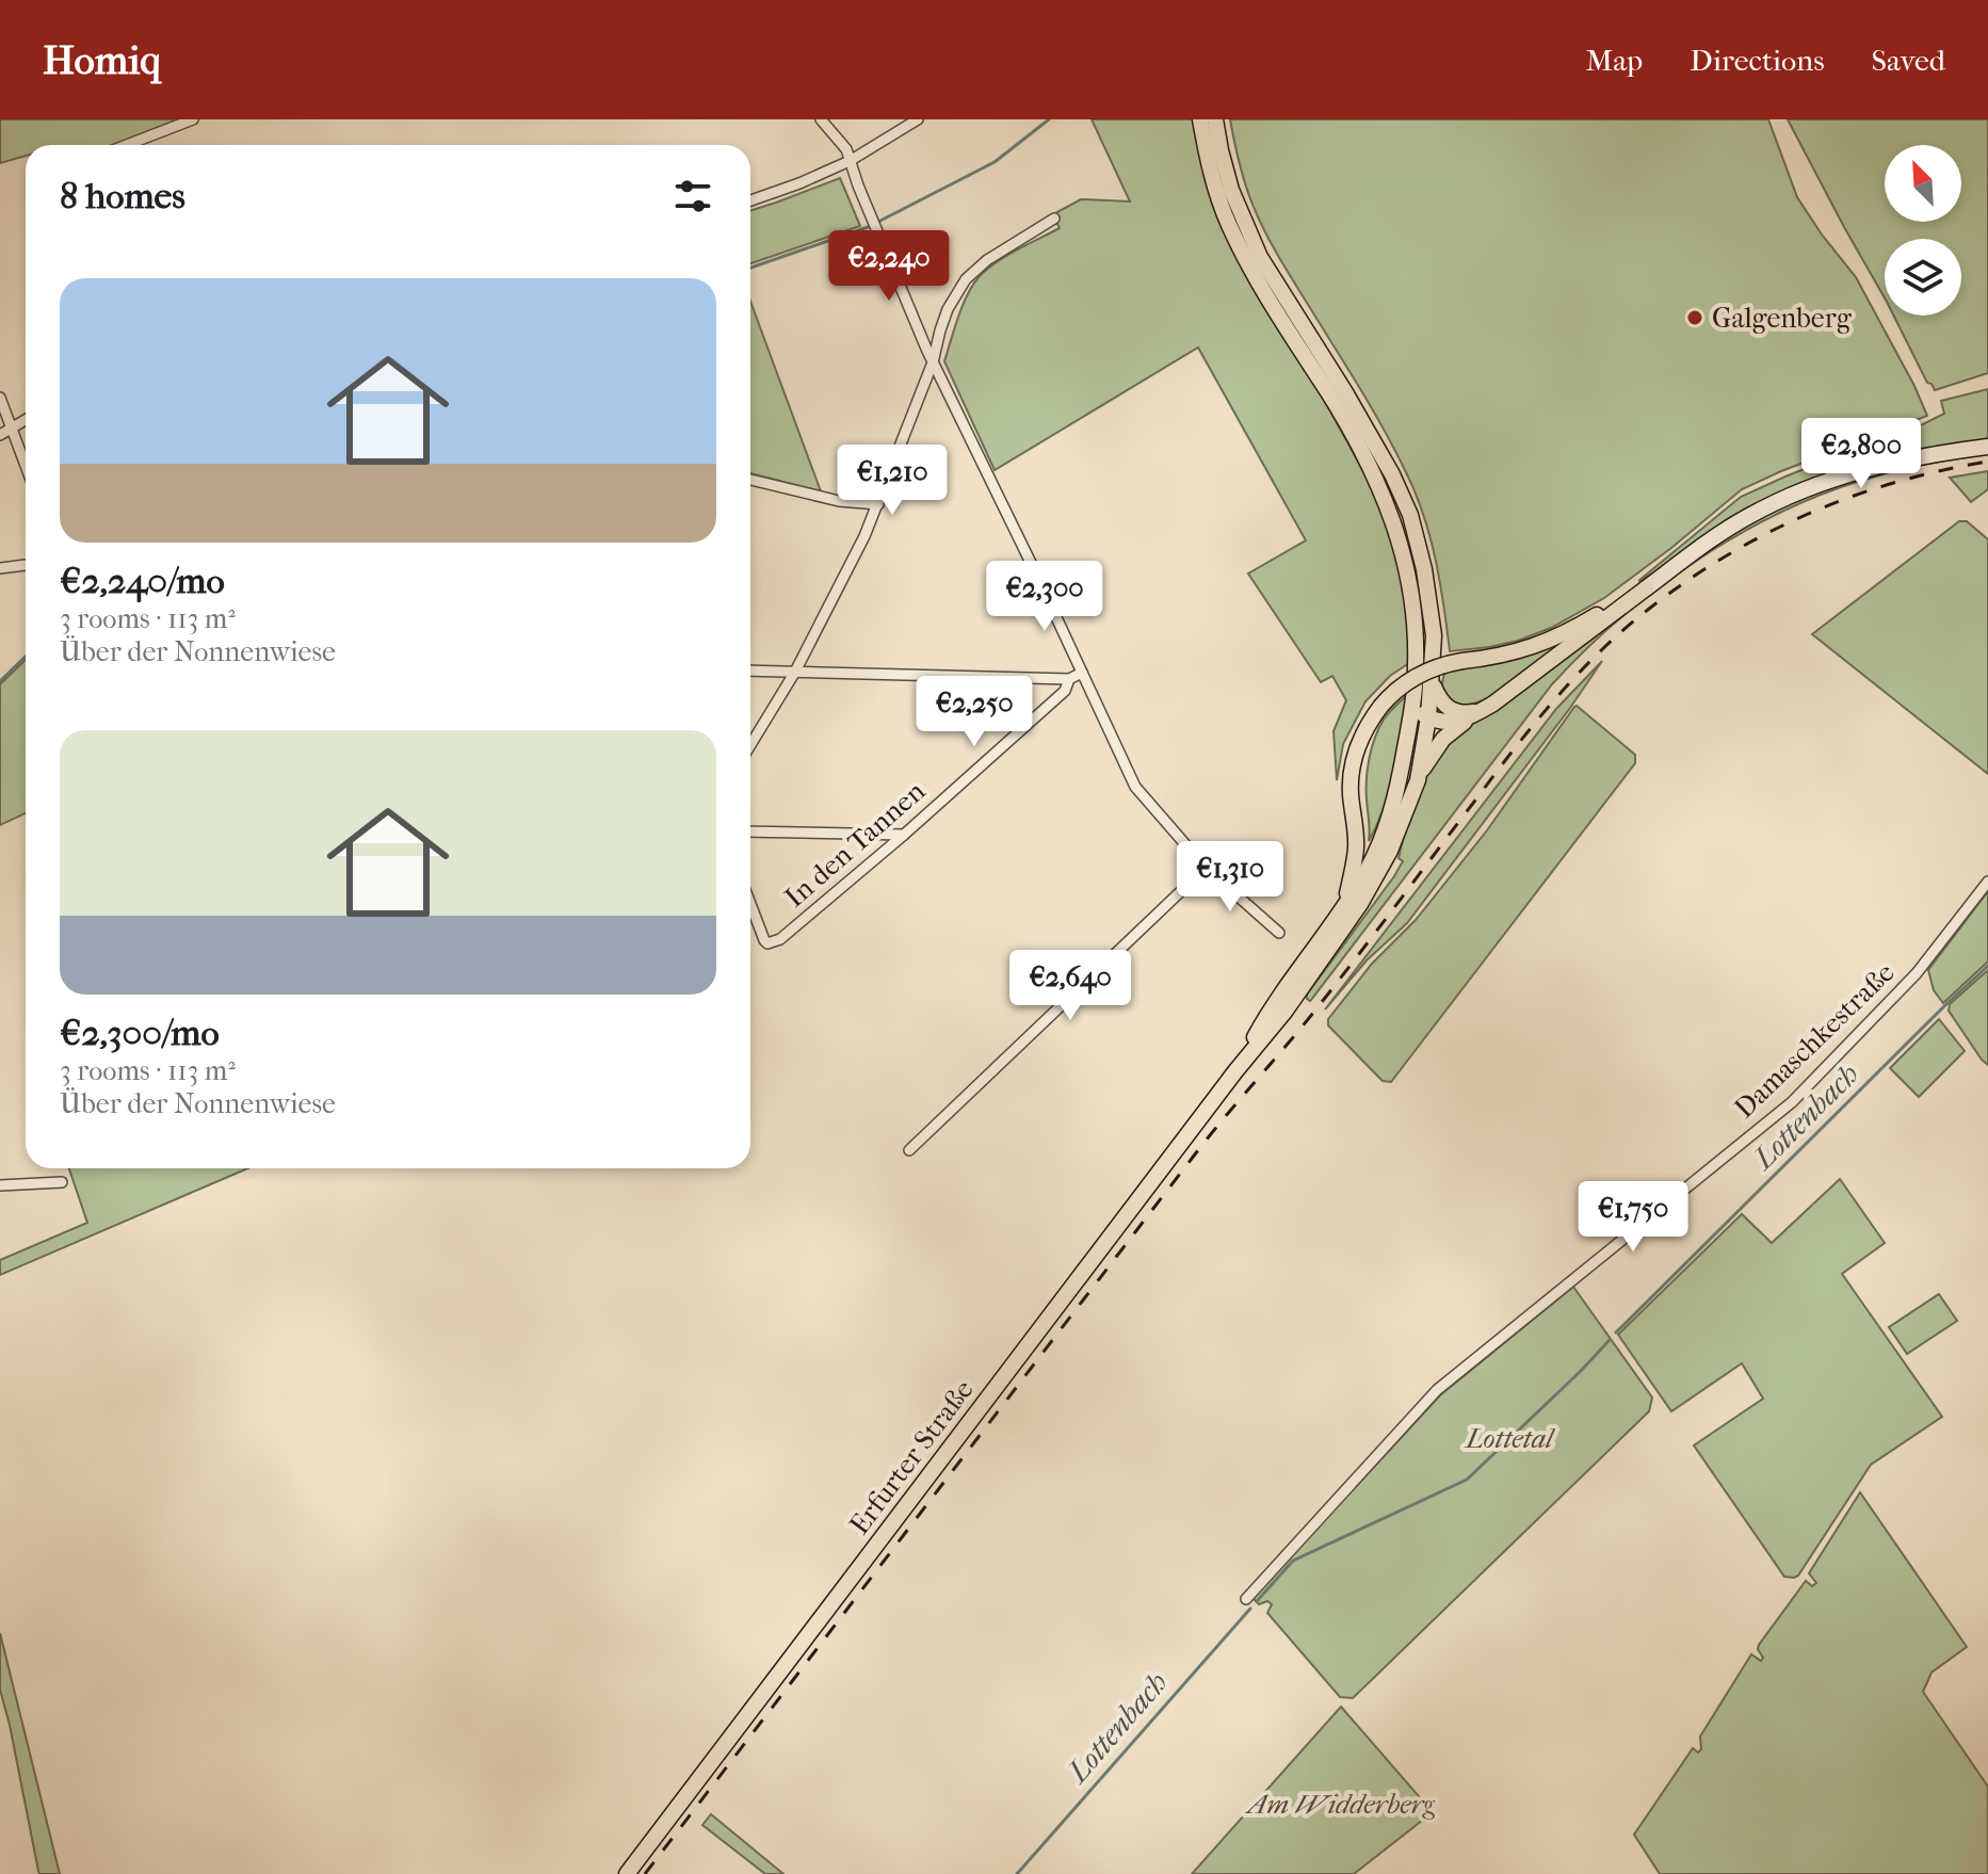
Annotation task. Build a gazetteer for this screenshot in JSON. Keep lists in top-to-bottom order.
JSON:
{
  "streets": {
    "main road": ["Erfurter Straße"],
    "street": ["In den Tannen", "Damaschkestraße"]
  },
  "water": ["Lottenbach"],
  "parks": ["Lottetal", "Am Widderberg"],
  "places": ["Galgenberg"],
  "north": "top left",
  "page": {
    "header": "Homiq",
    "nav": ["Map", "Directions", "Saved"],
    "heading": "8 homes",
    "price": [
      "€2,240",
      "€2,800",
      "€1,210",
      "€2,300",
      "€2,250",
      "€1,310",
      "€2,640",
      "€1,750"
    ],
    "list": [
      {
        "name": "€2,240/mo",
        "note": "3 rooms · 113 m² · Über der Nonnenwiese"
      },
      {
        "name": "€2,300/mo",
        "note": "3 rooms · 113 m² · Über der Nonnenwiese"
      }
    ]
  }
}
